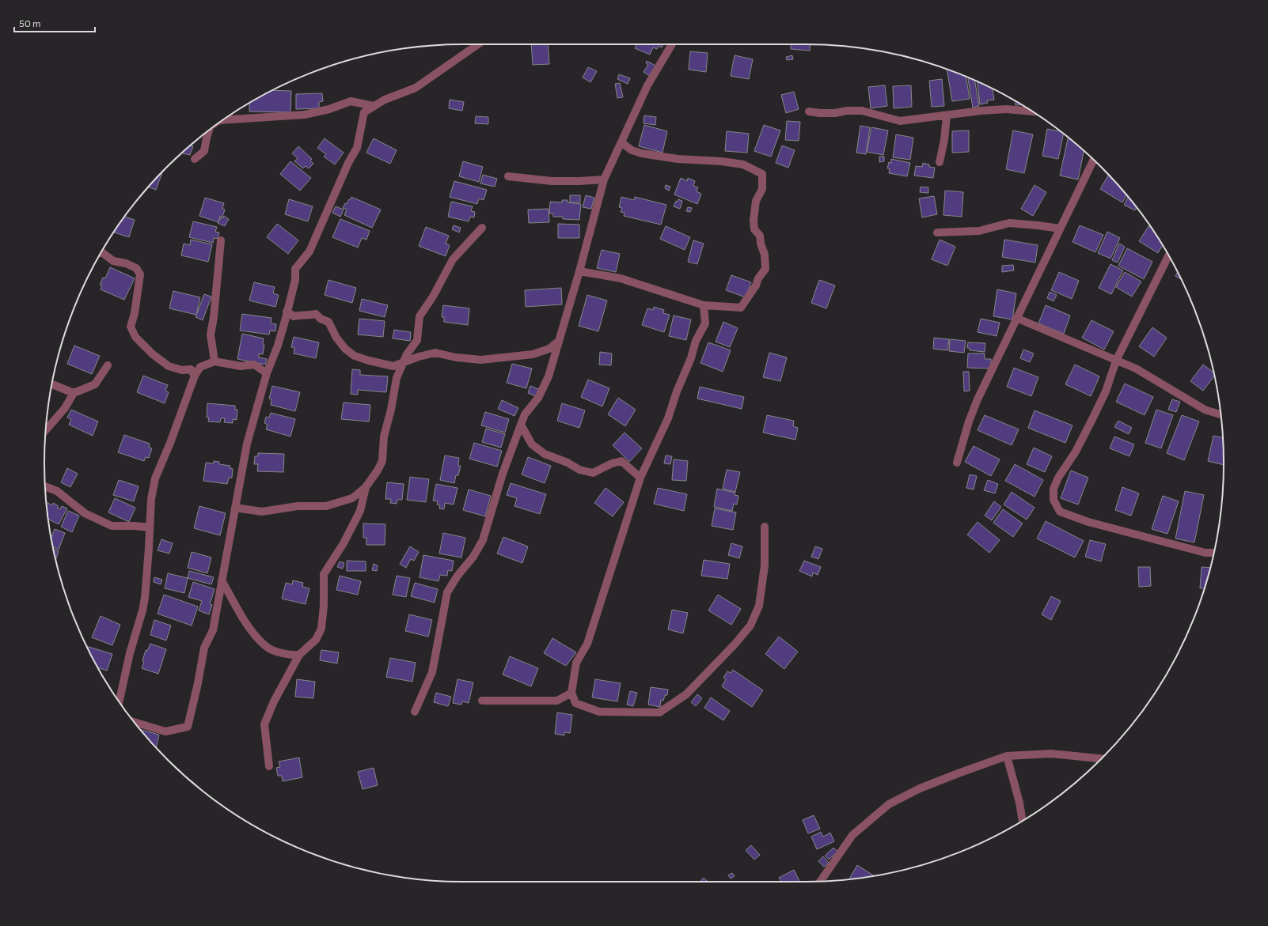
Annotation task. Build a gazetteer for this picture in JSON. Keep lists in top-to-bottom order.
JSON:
{
  "scale_bar": "50 m"
}
